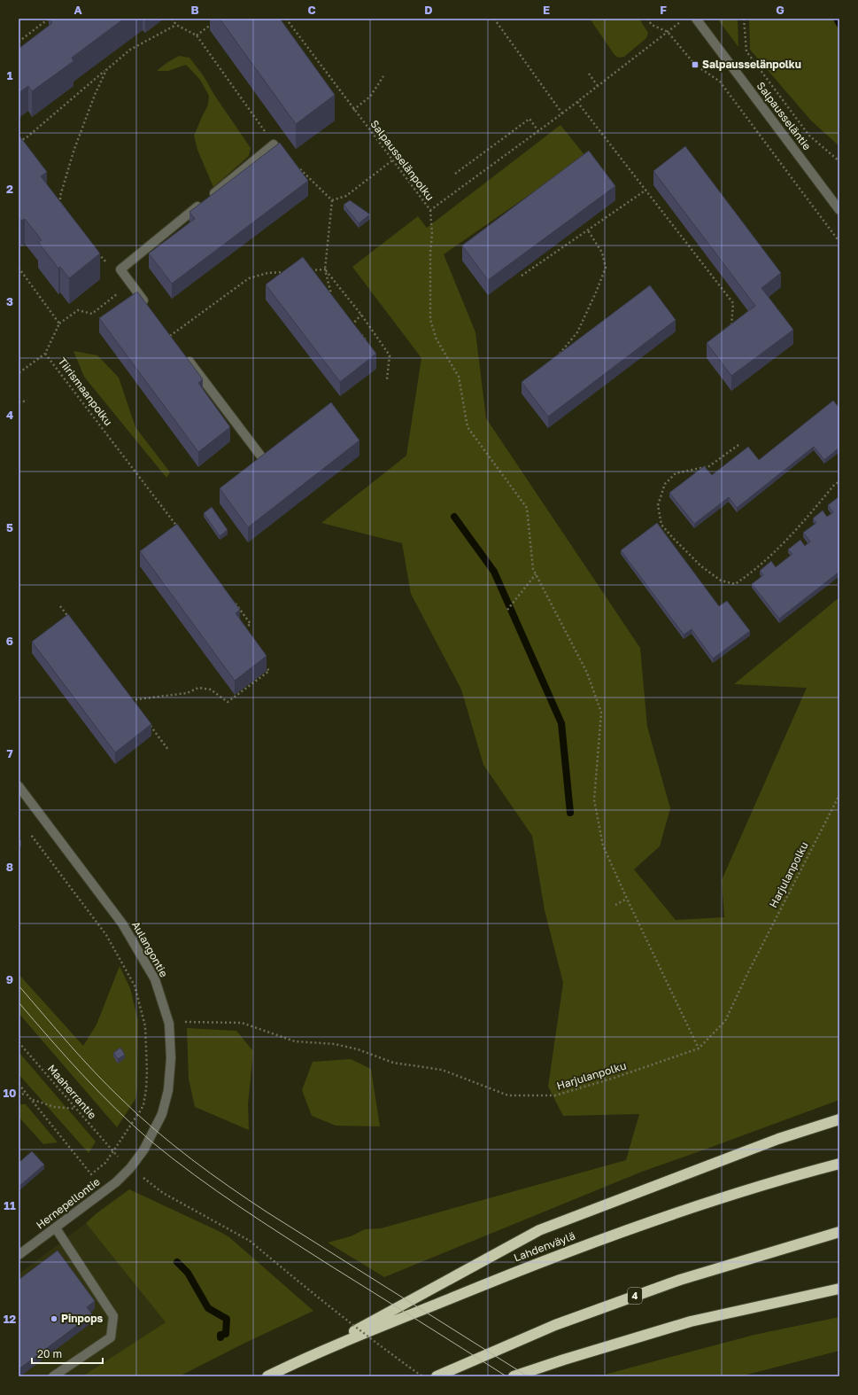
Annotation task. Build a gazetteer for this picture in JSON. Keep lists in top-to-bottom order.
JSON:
{
  "streets": {
    "highway": ["Lahdenväylä", "4"],
    "street": ["Salpausseläntie", "Aulangontie", "Hernepellontie"],
    "path": [
      "Salpausselänpolku",
      "Tiirismaanpolku",
      "Harjulanpolku",
      "Maaherrantie"
    ]
  },
  "crossings": [
    ["Aulangontie", "Maaherrantie"],
    ["Aulangontie", "Hernepellontie"],
    ["Maaherrantie", "Hernepellontie"]
  ],
  "places": {
    "transit": ["Salpausselänpolku"],
    "other": ["Pinpops"]
  },
  "scale_bar": "20 m",
  "grid": {
    "columns": [
      "A",
      "B",
      "C",
      "D",
      "E",
      "F",
      "G"
    ],
    "rows": [
      "1",
      "2",
      "3",
      "4",
      "5",
      "6",
      "7",
      "8",
      "9",
      "10",
      "11",
      "12"
    ]
  }
}
